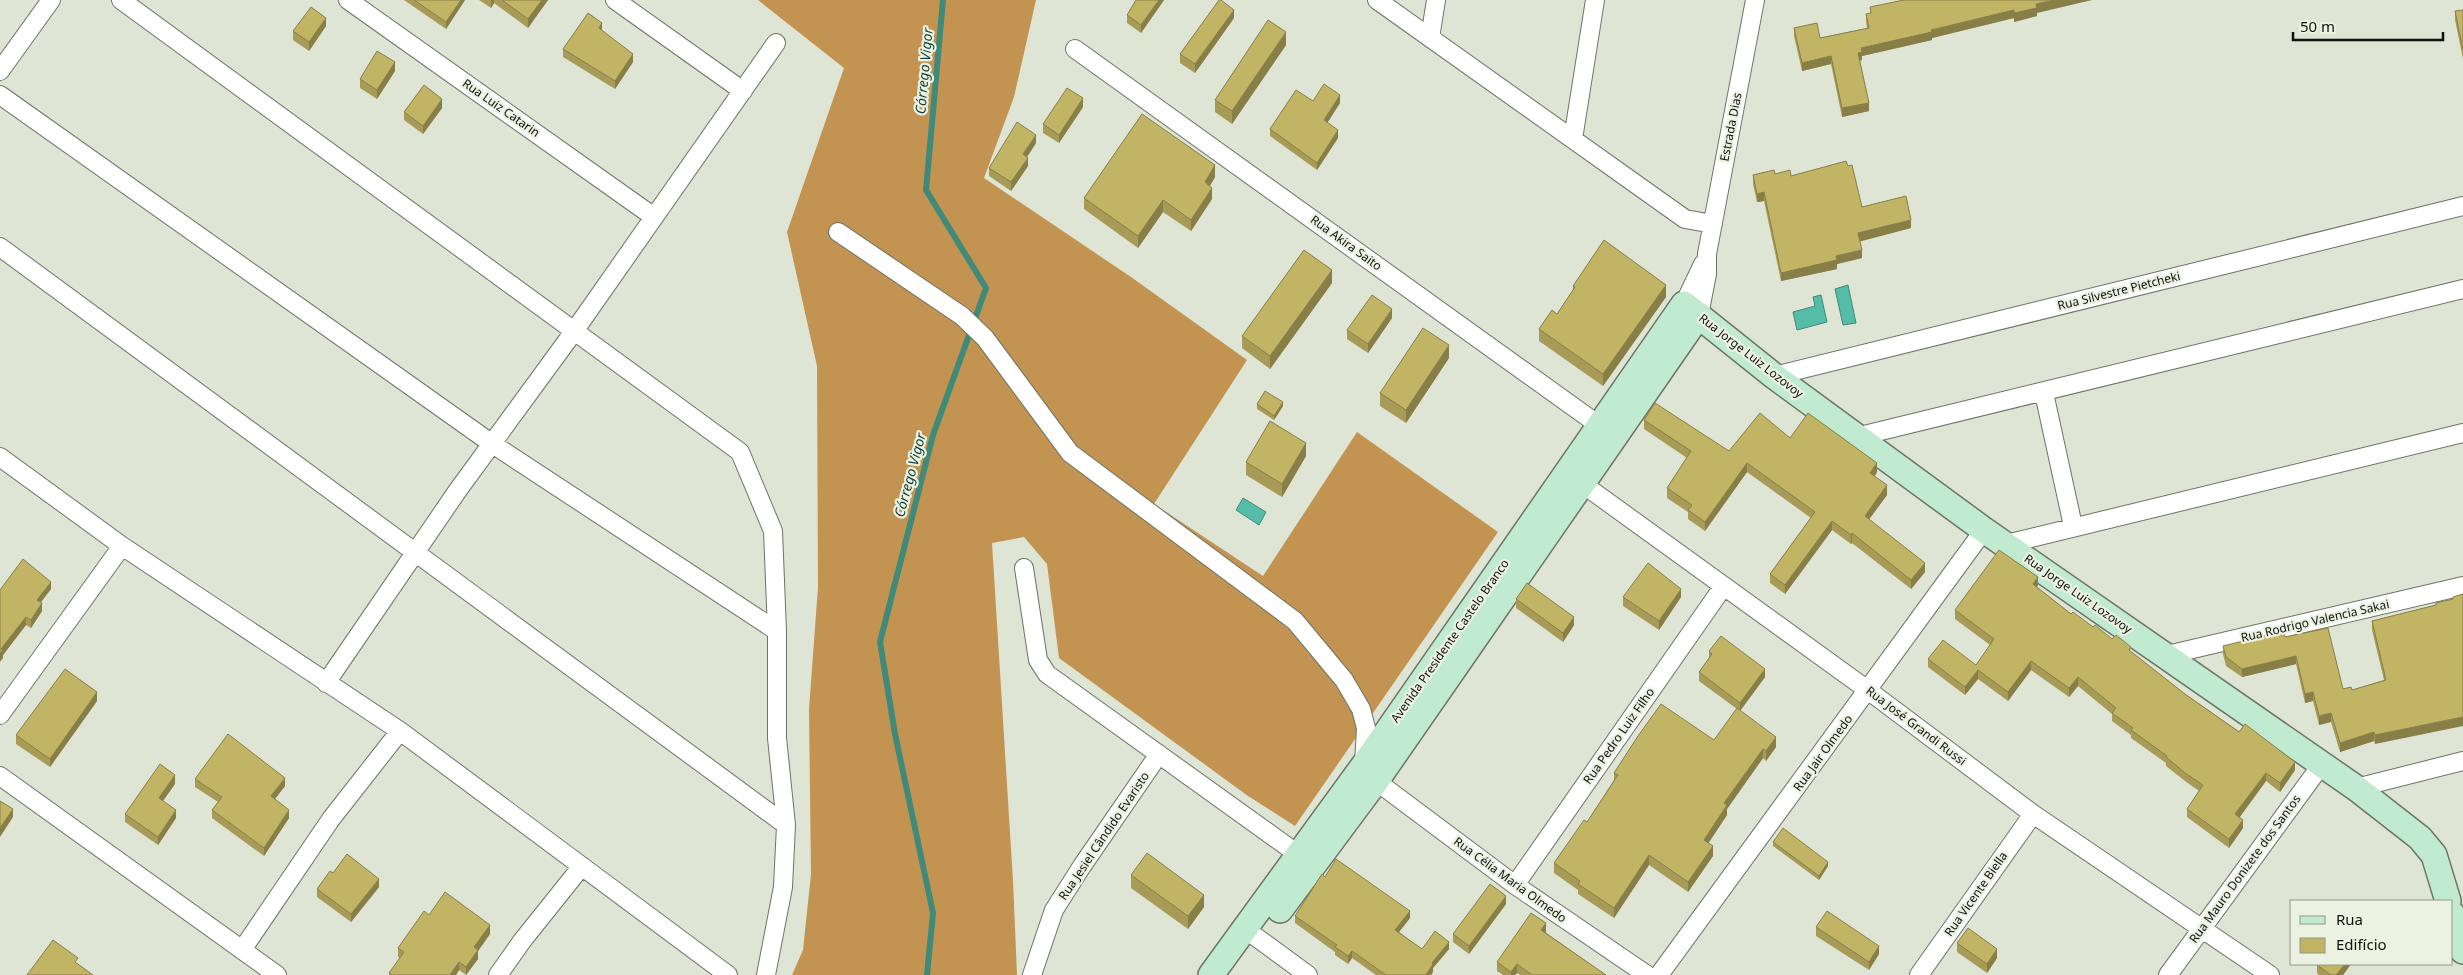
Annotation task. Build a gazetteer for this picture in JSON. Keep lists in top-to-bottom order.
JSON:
{
  "streets": {
    "street": [
      "Rua Luiz Catarin",
      "Estrada Dias",
      "Rua Akira Saito",
      "Rua Silvestre Pietcheki",
      "Rua Jorge Luiz Lozovoy",
      "Rua Rodrigo Valencia Sakai",
      "Avenida Presidente Castelo Branco",
      "Rua José Grandi Russi",
      "Rua Pedro Luiz Filho",
      "Rua Jair Olmedo",
      "Rua Jesiel Cândido Evaristo",
      "Rua Mauro Donizete dos Santos",
      "Rua Célia Maria Olmedo",
      "Rua Vicente Biella"
    ]
  },
  "crossings": [
    ["Estrada Dias", "Rua Jorge Luiz Lozovoy"],
    ["Estrada Dias", "Avenida Presidente Castelo Branco"],
    ["Rua Akira Saito", "Avenida Presidente Castelo Branco"],
    ["Rua Silvestre Pietcheki", "Rua Jorge Luiz Lozovoy"],
    ["Rua Jorge Luiz Lozovoy", "Rua Rodrigo Valencia Sakai"],
    ["Rua Jorge Luiz Lozovoy", "Avenida Presidente Castelo Branco"],
    ["Rua Jorge Luiz Lozovoy", "Rua Jair Olmedo"],
    ["Rua Jorge Luiz Lozovoy", "Rua Mauro Donizete dos Santos"],
    ["Avenida Presidente Castelo Branco", "Rua José Grandi Russi"],
    ["Avenida Presidente Castelo Branco", "Rua Célia Maria Olmedo"],
    ["Rua José Grandi Russi", "Rua Pedro Luiz Filho"],
    ["Rua José Grandi Russi", "Rua Jair Olmedo"],
    ["Rua José Grandi Russi", "Rua Mauro Donizete dos Santos"],
    ["Rua José Grandi Russi", "Rua Vicente Biella"],
    ["Rua Pedro Luiz Filho", "Rua Célia Maria Olmedo"]
  ],
  "water": ["Córrego Vigor"],
  "legend": ["Rua", "Edifício"],
  "scale_bar": "50 m"
}
